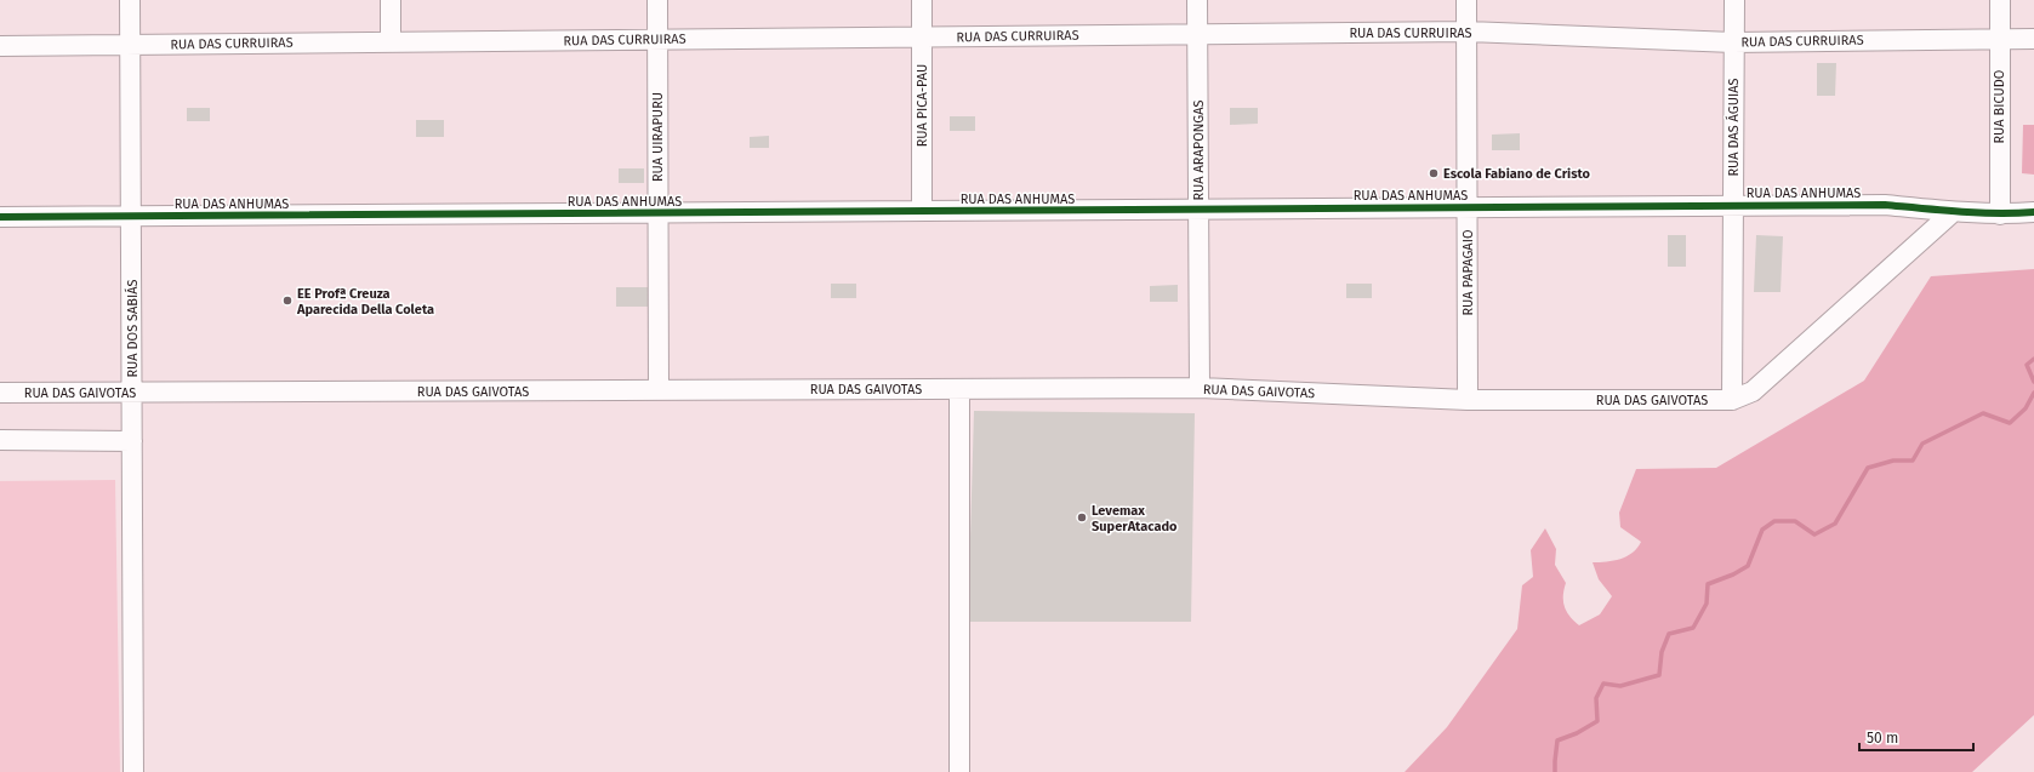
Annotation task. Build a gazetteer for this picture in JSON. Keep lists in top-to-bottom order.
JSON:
{
  "streets": {
    "street": [
      "RUA DAS CURRUIRAS",
      "RUA PICA-PAU",
      "RUA BICUDO",
      "RUA DAS ÁGUIAS",
      "RUA UIRAPURU",
      "RUA ARAPONGAS",
      "RUA DAS ANHUMAS",
      "RUA PAPAGAIO",
      "RUA DOS SABIÁS",
      "RUA DAS GAIVOTAS"
    ]
  },
  "crossings": [
    ["RUA DAS CURRUIRAS", "RUA PICA-PAU"],
    ["RUA DAS CURRUIRAS", "RUA BICUDO"],
    ["RUA DAS CURRUIRAS", "RUA DAS ÁGUIAS"],
    ["RUA DAS CURRUIRAS", "RUA UIRAPURU"],
    ["RUA DAS CURRUIRAS", "RUA ARAPONGAS"],
    ["RUA DAS CURRUIRAS", "RUA PAPAGAIO"],
    ["RUA DAS CURRUIRAS", "RUA DOS SABIÁS"],
    ["RUA PICA-PAU", "RUA DAS ANHUMAS"],
    ["RUA BICUDO", "RUA DAS ANHUMAS"],
    ["RUA DAS ÁGUIAS", "RUA DAS ANHUMAS"],
    ["RUA DAS ÁGUIAS", "RUA DAS GAIVOTAS"],
    ["RUA UIRAPURU", "RUA DAS ANHUMAS"],
    ["RUA UIRAPURU", "RUA DAS GAIVOTAS"],
    ["RUA ARAPONGAS", "RUA DAS ANHUMAS"],
    ["RUA ARAPONGAS", "RUA DAS GAIVOTAS"],
    ["RUA DAS ANHUMAS", "RUA PAPAGAIO"],
    ["RUA DAS ANHUMAS", "RUA DOS SABIÁS"],
    ["RUA PAPAGAIO", "RUA DAS GAIVOTAS"],
    ["RUA DOS SABIÁS", "RUA DAS GAIVOTAS"]
  ],
  "places": ["Escola Fabiano de Cristo", "EE Profª Creuza Aparecida Della Coleta", "Levemax SuperAtacado"],
  "scale_bar": "50 m"
}
